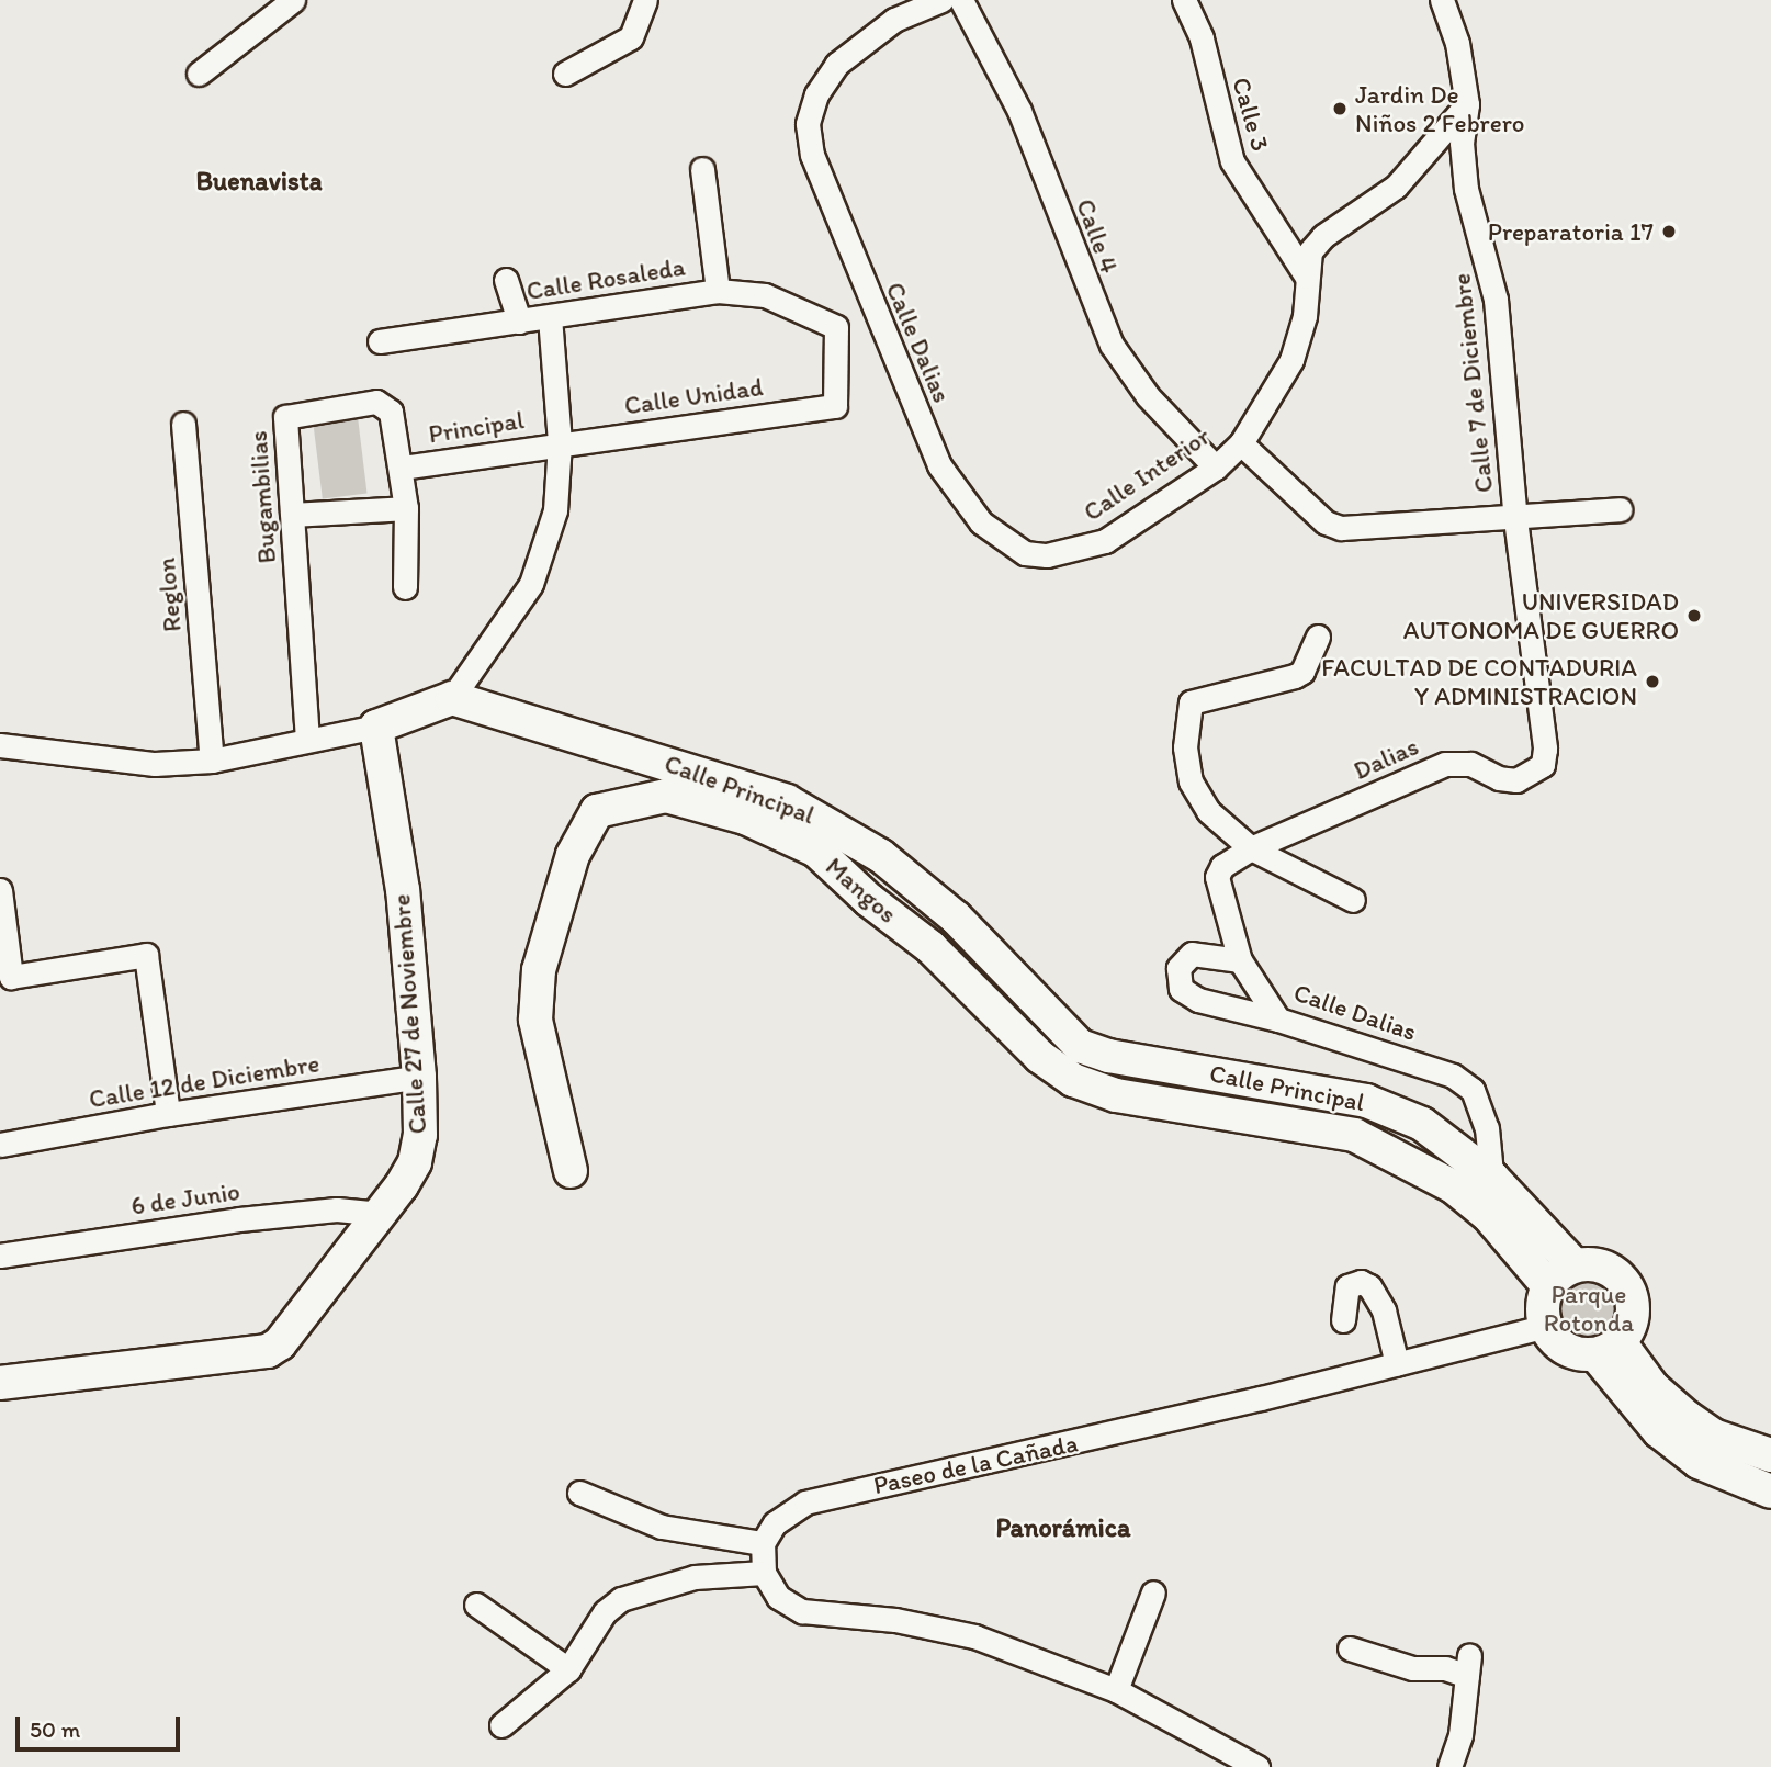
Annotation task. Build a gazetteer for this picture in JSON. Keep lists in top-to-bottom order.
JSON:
{
  "streets": {
    "street": [
      "Calle 3",
      "Calle 4",
      "Calle Rosaleda",
      "Calle Dalias",
      "Calle 7 de Diciembre",
      "Calle Unidad",
      "Principal",
      "Calle Interior",
      "Bugambilias",
      "Reglon",
      "Dalias",
      "Calle Principal",
      "Mangos",
      "Calle 27 de Noviembre",
      "Calle 12 de Diciembre",
      "6 de Junio",
      "Paseo de la Cañada"
    ]
  },
  "crossings": [
    ["Calle 3", "Calle Interior"],
    ["Calle 4", "Calle Interior"],
    ["Calle Rosaleda", "Calle Unidad"],
    ["Calle Dalias", "Calle Interior"],
    ["Calle Dalias", "Dalias"],
    ["Calle Dalias", "Calle Principal"],
    ["Calle 7 de Diciembre", "Calle Interior"],
    ["Calle 7 de Diciembre", "Dalias"],
    ["Calle Unidad", "Principal"],
    ["Principal", "Bugambilias"],
    ["Calle Principal", "Mangos"],
    ["Calle Principal", "Paseo de la Cañada"],
    ["Calle 27 de Noviembre", "Calle 12 de Diciembre"],
    ["Calle 27 de Noviembre", "6 de Junio"]
  ],
  "districts": ["Buenavista", "Panorámica"],
  "parks": ["Parque Rotonda"],
  "places": [
    "Jardin De Niños 2 Febrero",
    "Preparatoria 17",
    "UNIVERSIDAD AUTONOMA DE GUERRO",
    "FACULTAD DE CONTADURIA Y ADMINISTRACION"
  ],
  "scale_bar": "50 m"
}
